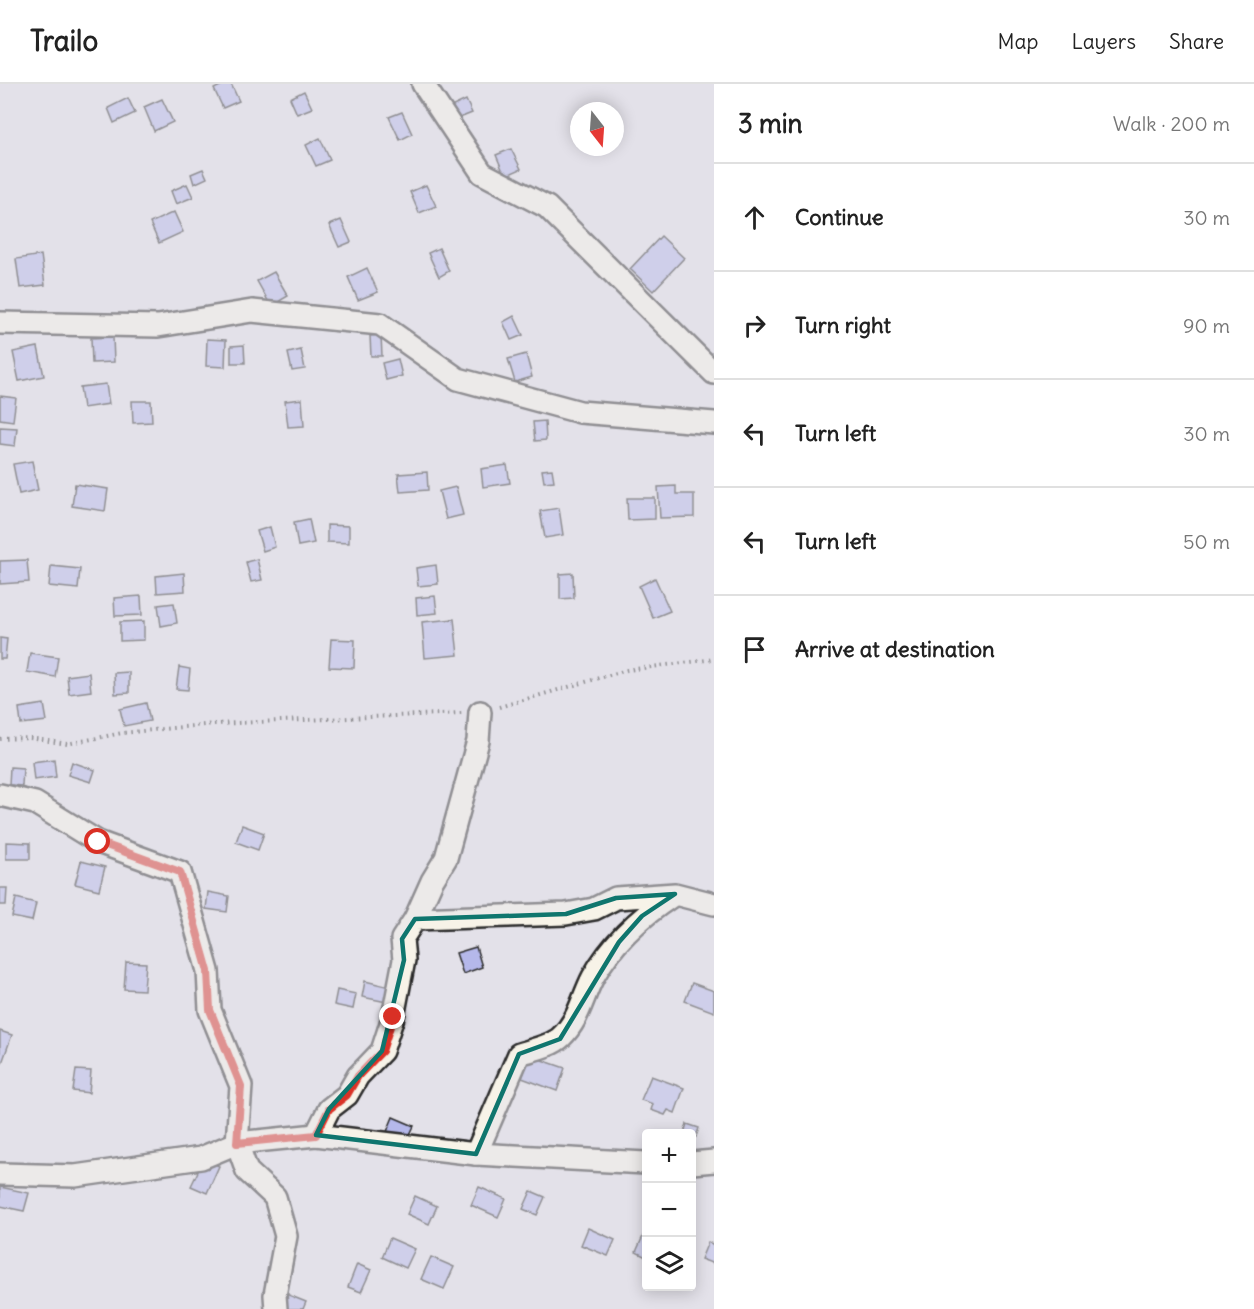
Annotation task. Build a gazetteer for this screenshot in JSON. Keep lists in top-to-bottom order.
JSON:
{
  "north": "bottom",
  "page": {
    "header": "Trailo",
    "nav": ["Map", "Layers", "Share"],
    "heading": ["3 min", "Walk · 200 m"],
    "list": [
      ["Continue", "30 m"],
      ["Turn right", "90 m"],
      ["Turn left", "30 m"],
      ["Turn left", "50 m"],
      "Arrive at destination"
    ],
    "map_buttons": ["+", "−"]
  }
}
